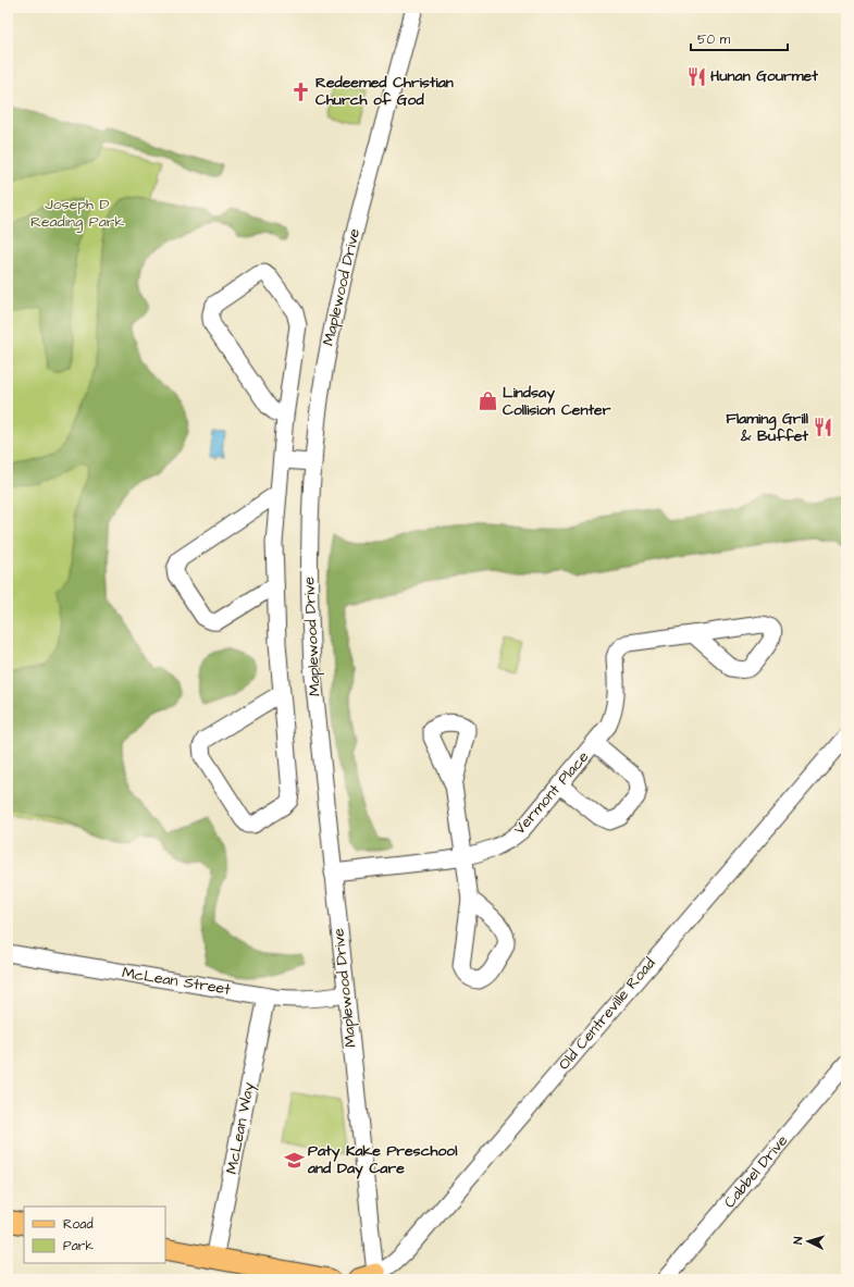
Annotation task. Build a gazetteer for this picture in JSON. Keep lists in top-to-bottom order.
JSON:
{
  "streets": {
    "street": [
      "Maplewood Drive",
      "Vermont Place",
      "McLean Street",
      "Old Centreville Road",
      "McLean Way",
      "Cabbel Drive"
    ]
  },
  "crossings": [
    ["Maplewood Drive", "Vermont Place"],
    ["Maplewood Drive", "McLean Street"],
    ["Maplewood Drive", "Old Centreville Road"],
    ["McLean Street", "McLean Way"]
  ],
  "parks": ["Joseph D Reading Park"],
  "places": {
    "restaurant": ["Hunan Gourmet", "Flaming Grill & Buffet"],
    "church": ["Redeemed Christian Church of God"],
    "shop": ["Lindsay Collision Center"],
    "school or university": ["Paty Kake Preschool and Day Care"]
  },
  "legend": ["Road", "Park"],
  "scale_bar": "50 m",
  "north": "left"
}
